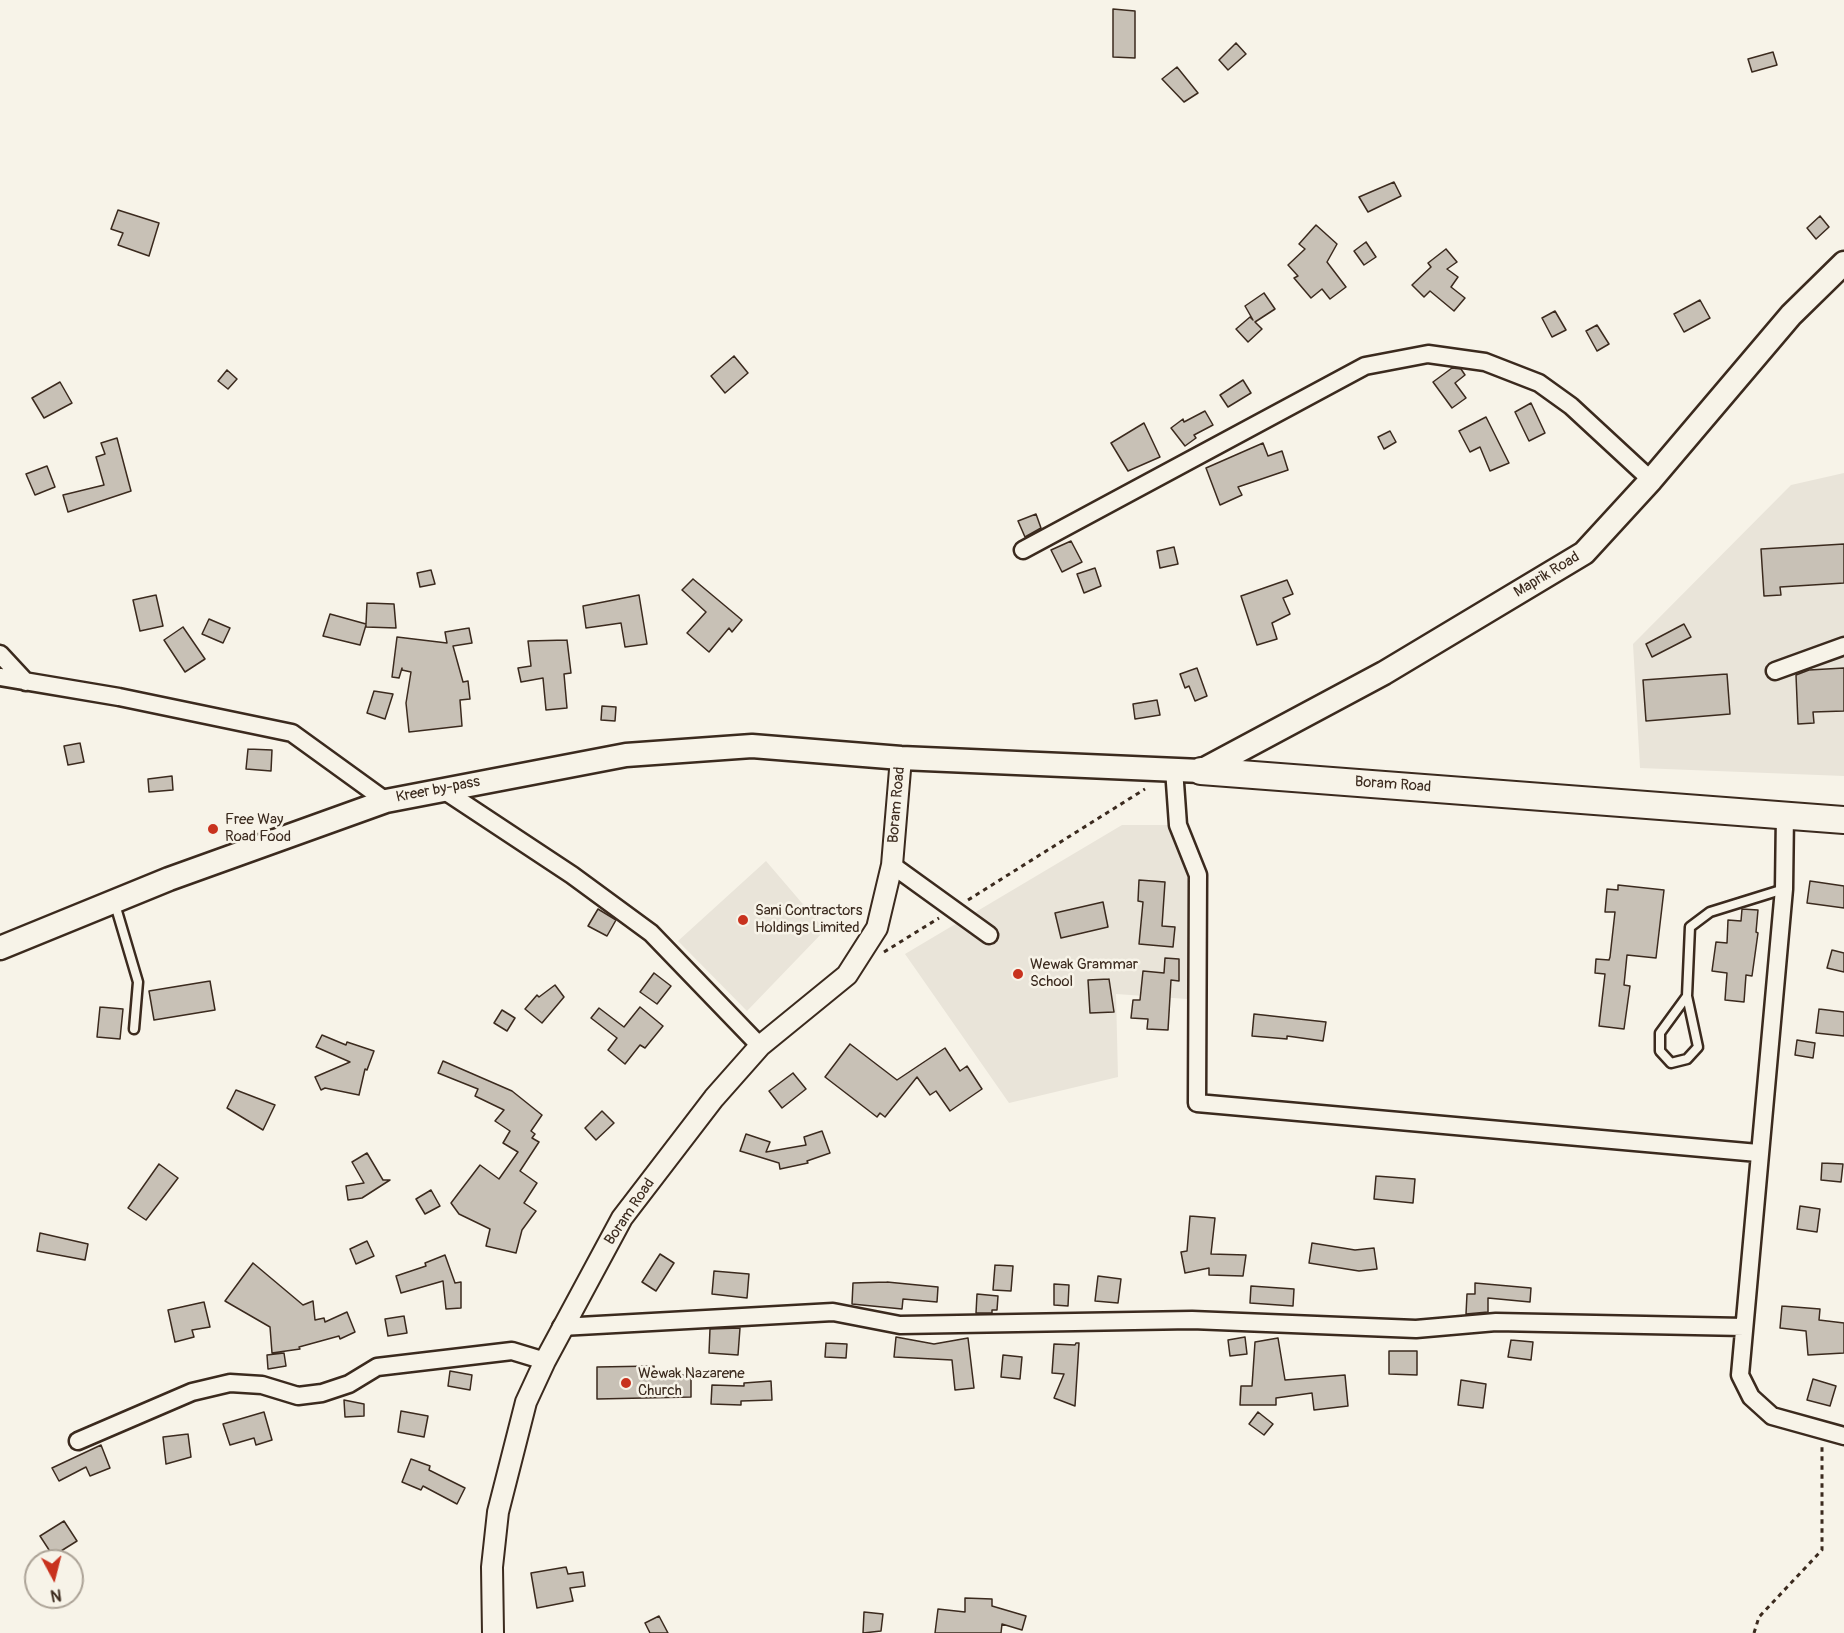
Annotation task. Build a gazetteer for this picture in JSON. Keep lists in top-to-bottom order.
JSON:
{
  "streets": {
    "main road": ["Maprik Road", "Boram Road", "Kreer by-pass"]
  },
  "crossings": [
    ["Maprik Road", "Boram Road"],
    ["Boram Road", "Kreer by-pass"]
  ],
  "places": [
    "Free Way Road Food",
    "Sani Contractors Holdings Limited",
    "Wewak Grammar School",
    "Wewak Nazarene Church"
  ],
  "north": "bottom"
}
